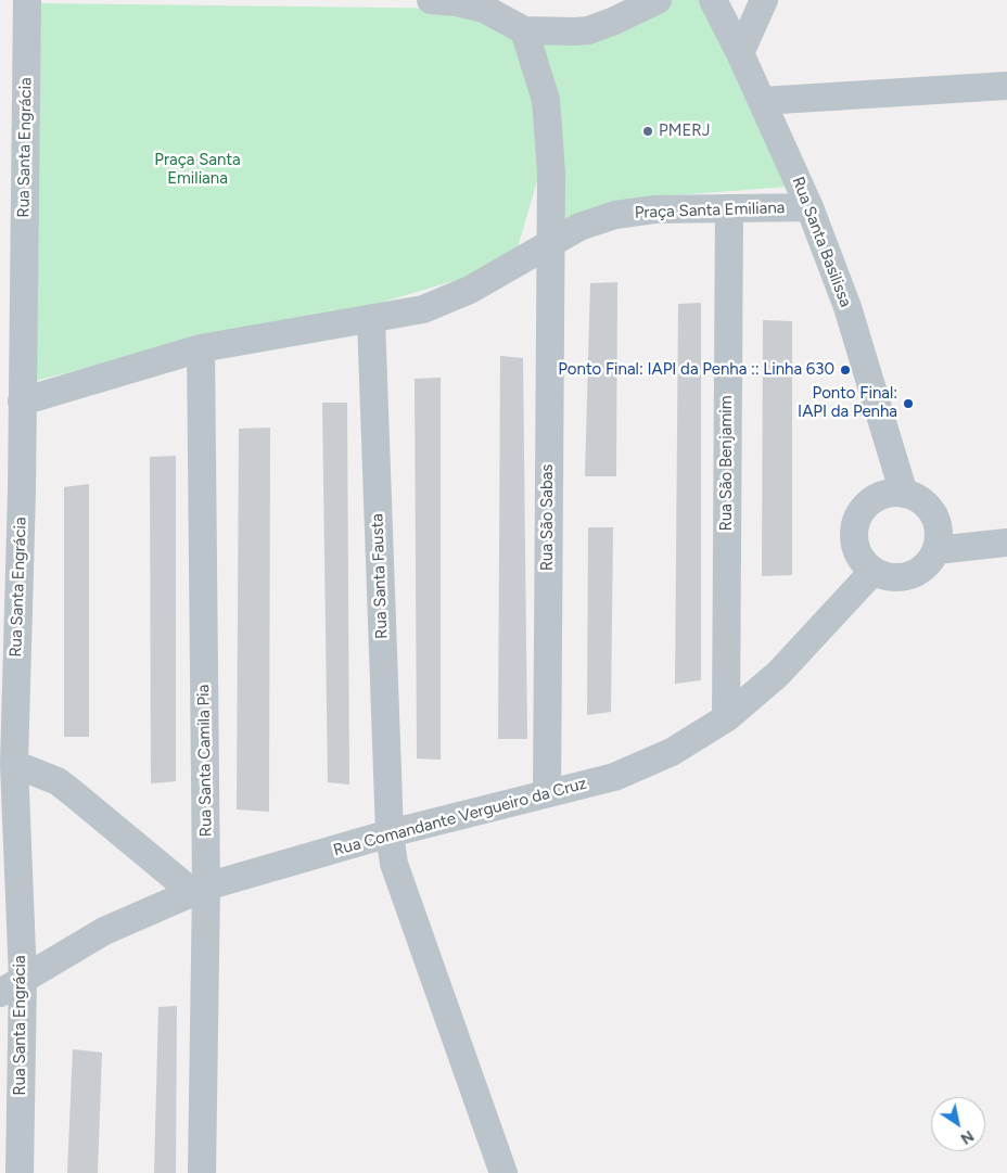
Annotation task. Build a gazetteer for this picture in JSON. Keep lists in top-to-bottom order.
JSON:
{
  "streets": {
    "street": [
      "Rua Santa Engrácia",
      "Praça Santa Emiliana",
      "Rua Santa Basilissa",
      "Rua São Benjamim",
      "Rua São Sabas",
      "Rua Santa Fausta",
      "Rua Santa Camila Pia",
      "Rua Comandante Vergueiro da Cruz"
    ]
  },
  "crossings": [
    ["Rua Santa Engrácia", "Praça Santa Emiliana"],
    ["Rua Santa Engrácia", "Rua Comandante Vergueiro da Cruz"],
    ["Praça Santa Emiliana", "Rua Santa Basilissa"],
    ["Praça Santa Emiliana", "Rua São Benjamim"],
    ["Praça Santa Emiliana", "Rua São Sabas"],
    ["Praça Santa Emiliana", "Rua Santa Fausta"],
    ["Praça Santa Emiliana", "Rua Santa Camila Pia"],
    ["Rua Santa Basilissa", "Rua Comandante Vergueiro da Cruz"],
    ["Rua São Benjamim", "Rua Comandante Vergueiro da Cruz"],
    ["Rua São Sabas", "Rua Comandante Vergueiro da Cruz"],
    ["Rua Santa Fausta", "Rua Comandante Vergueiro da Cruz"],
    ["Rua Santa Camila Pia", "Rua Comandante Vergueiro da Cruz"]
  ],
  "parks": ["Praça Santa Emiliana"],
  "places": ["PMERJ", "Ponto Final: IAPI da Penha :: Linha 630", "Ponto Final: IAPI da Penha"],
  "north": "bottom right"
}
